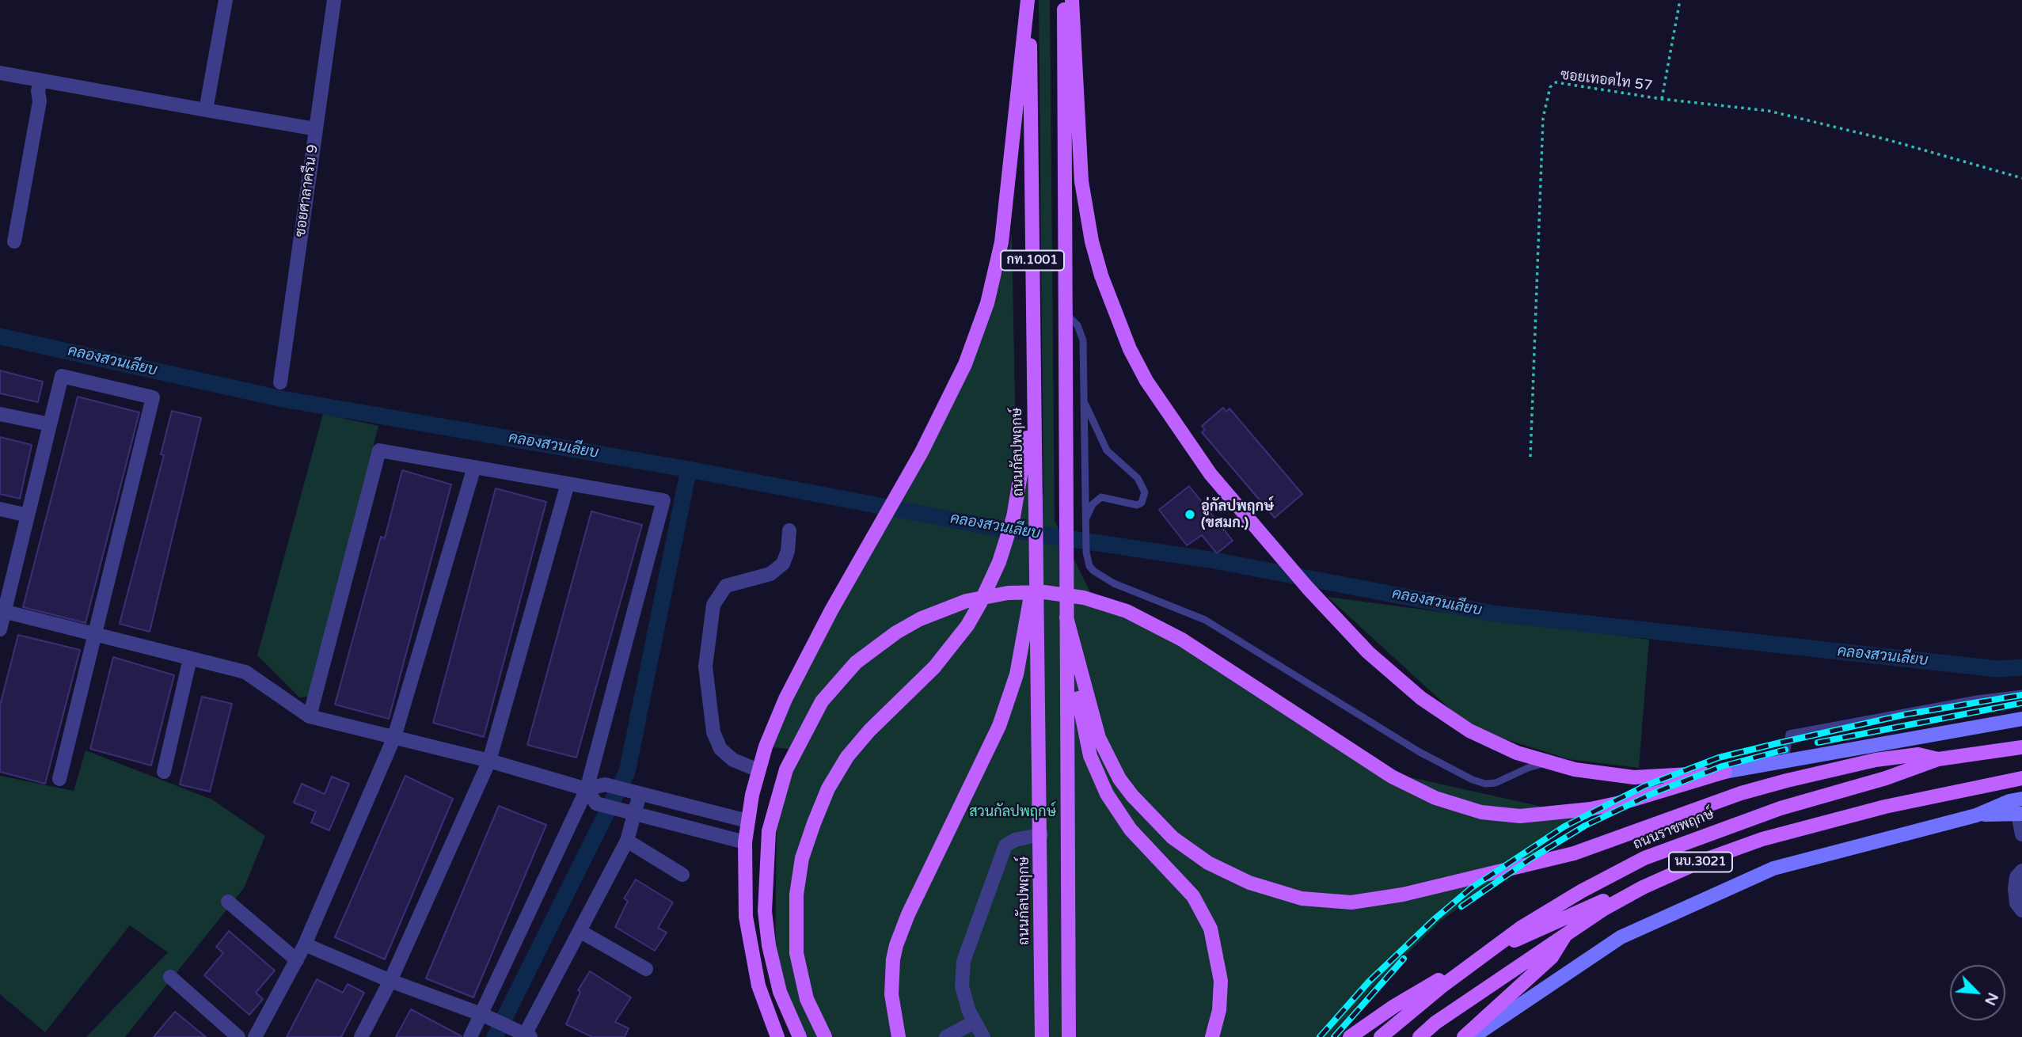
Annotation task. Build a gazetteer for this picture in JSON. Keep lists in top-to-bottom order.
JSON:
{
  "streets": {
    "main road": [
      "กท.1001",
      "ถนนกัลปพฤกษ์",
      "ถนนราชพฤกษ์",
      "นบ.3021"
    ],
    "street": ["ซอยศาลาครืน 9"],
    "path": ["ซอยเทอดไท 57"]
  },
  "water": ["คลองสวนเลียบ"],
  "parks": ["สวนกัลปพฤกษ์"],
  "places": ["อู่กัลปพฤกษ์ (ขสมก.)"],
  "north": "bottom right"
}
